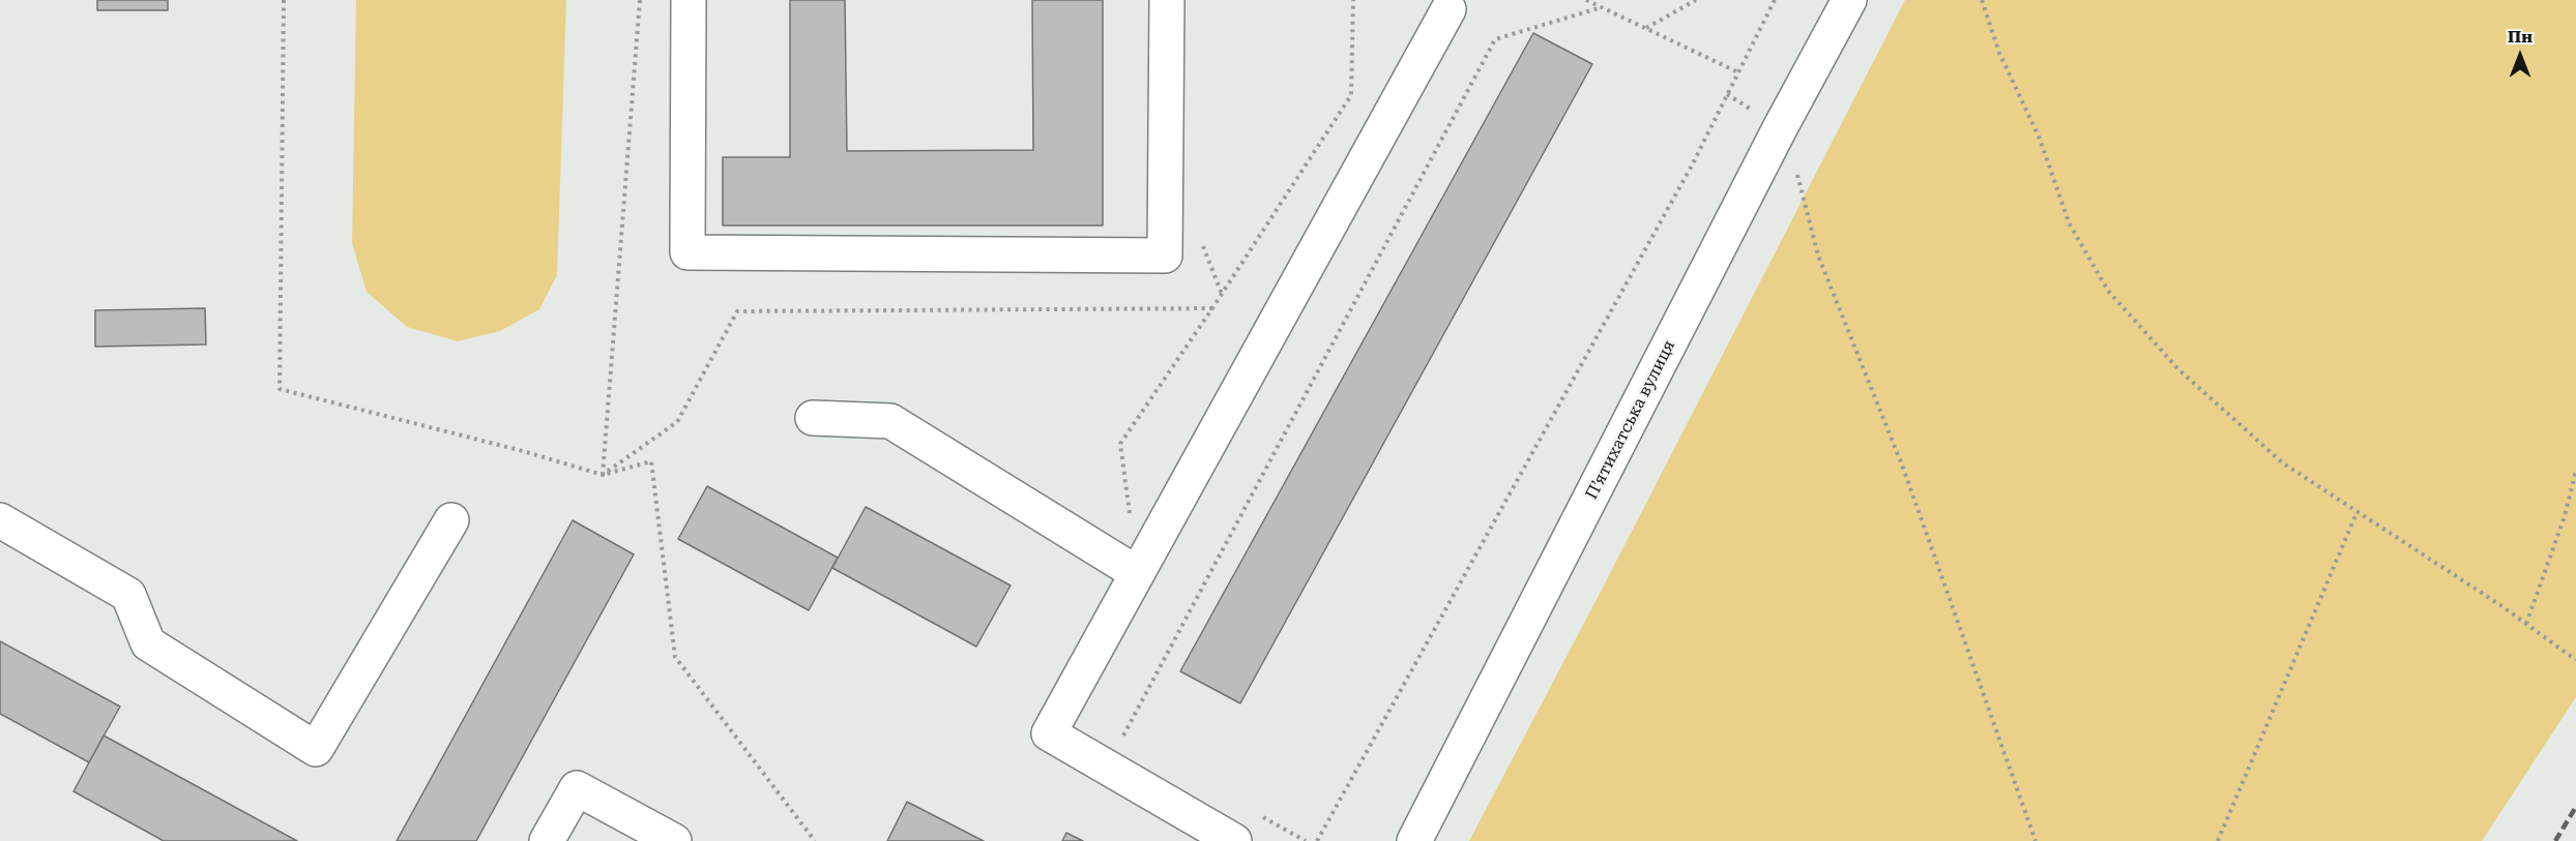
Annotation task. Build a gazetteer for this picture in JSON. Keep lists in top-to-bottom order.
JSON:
{
  "streets": {
    "street": ["П’ятихатська вулиця"]
  },
  "north": "top"
}
